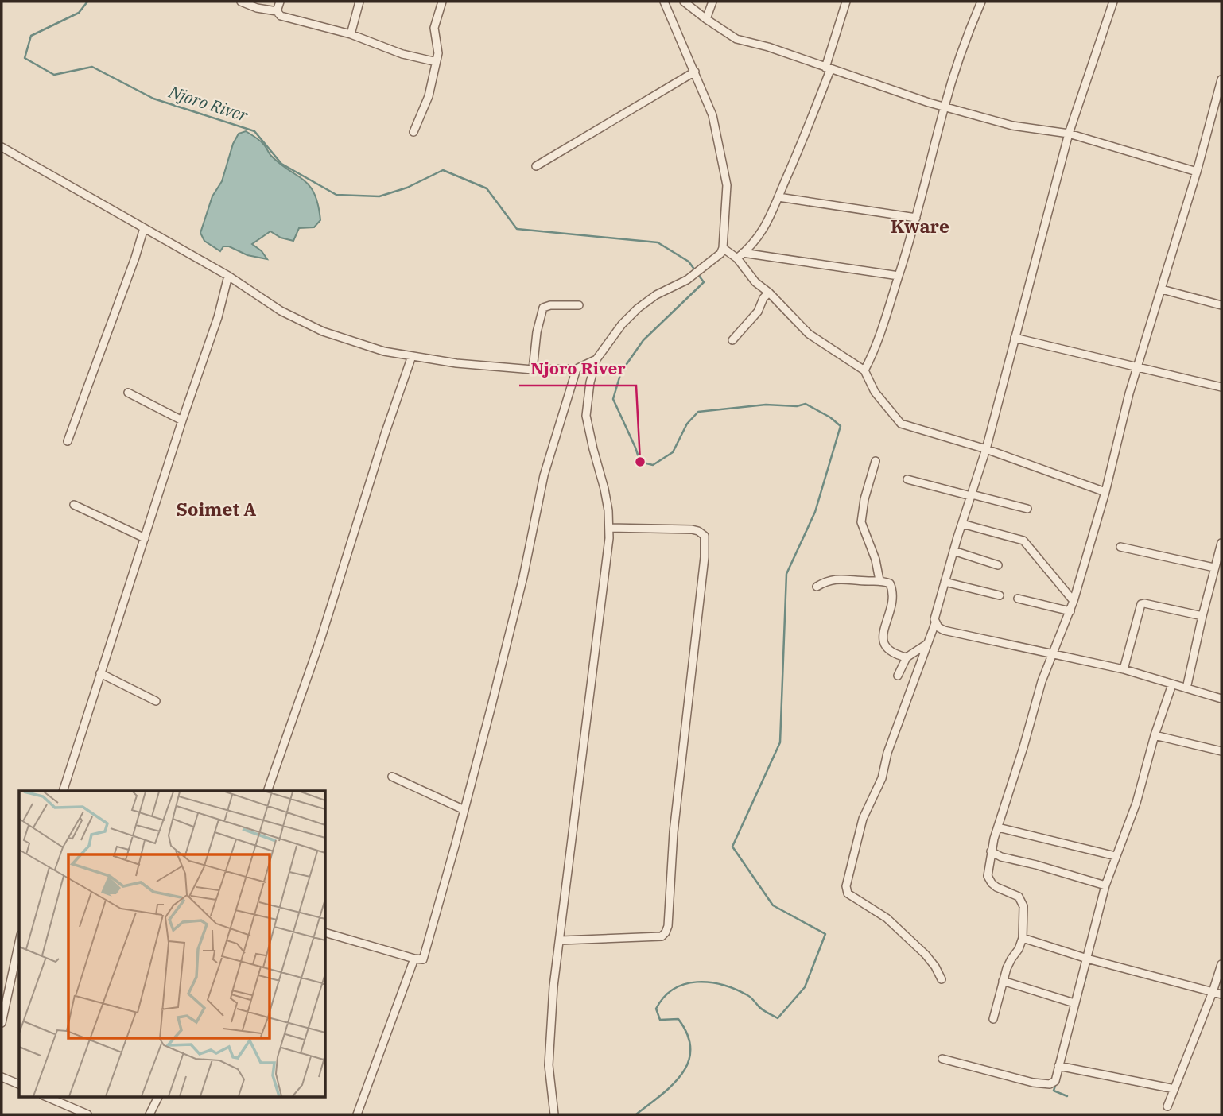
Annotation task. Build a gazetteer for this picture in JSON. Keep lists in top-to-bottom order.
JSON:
{
  "districts": ["Kware", "Soimet A"],
  "water": ["Njoro River"],
  "places": ["Njoro River"]
}
